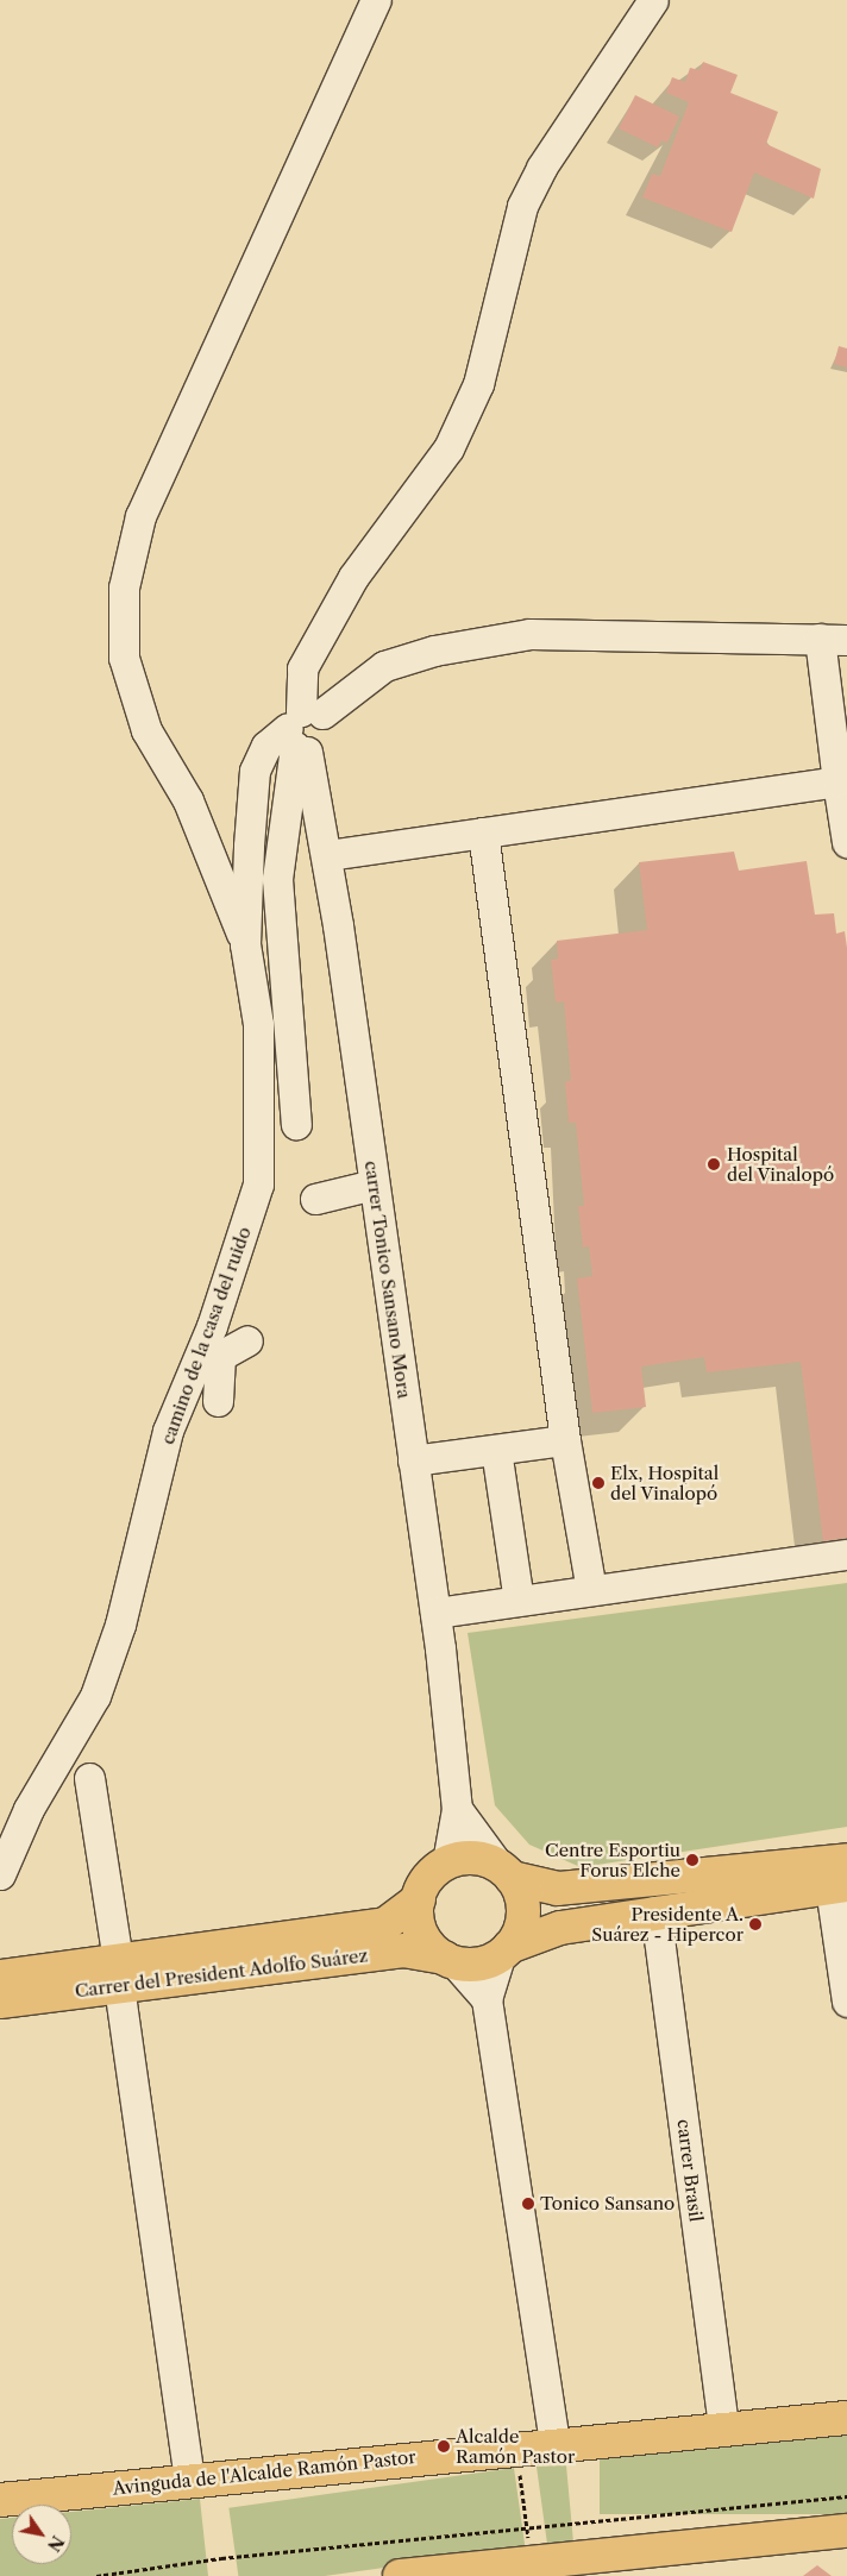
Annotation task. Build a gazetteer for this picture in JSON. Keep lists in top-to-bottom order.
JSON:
{
  "streets": {
    "main road": ["Carrer del President Adolfo Suárez", "Avinguda de l'Alcalde Ramón Pastor"],
    "street": ["carrer Tonico Sansano Mora", "camino de la casa del ruido", "carrer Brasil"]
  },
  "crossings": [
    ["carrer Tonico Sansano Mora", "Carrer del President Adolfo Suárez"],
    ["carrer Brasil", "Avinguda de l'Alcalde Ramón Pastor"]
  ],
  "places": [
    "Hospital del Vinalopó",
    "Elx, Hospital del Vinalopó",
    "Centre Esportiu Forus Elche",
    "Presidente A. Suárez - Hipercor",
    "Tonico Sansano",
    "Alcalde Ramón Pastor"
  ],
  "north": "bottom right"
}
